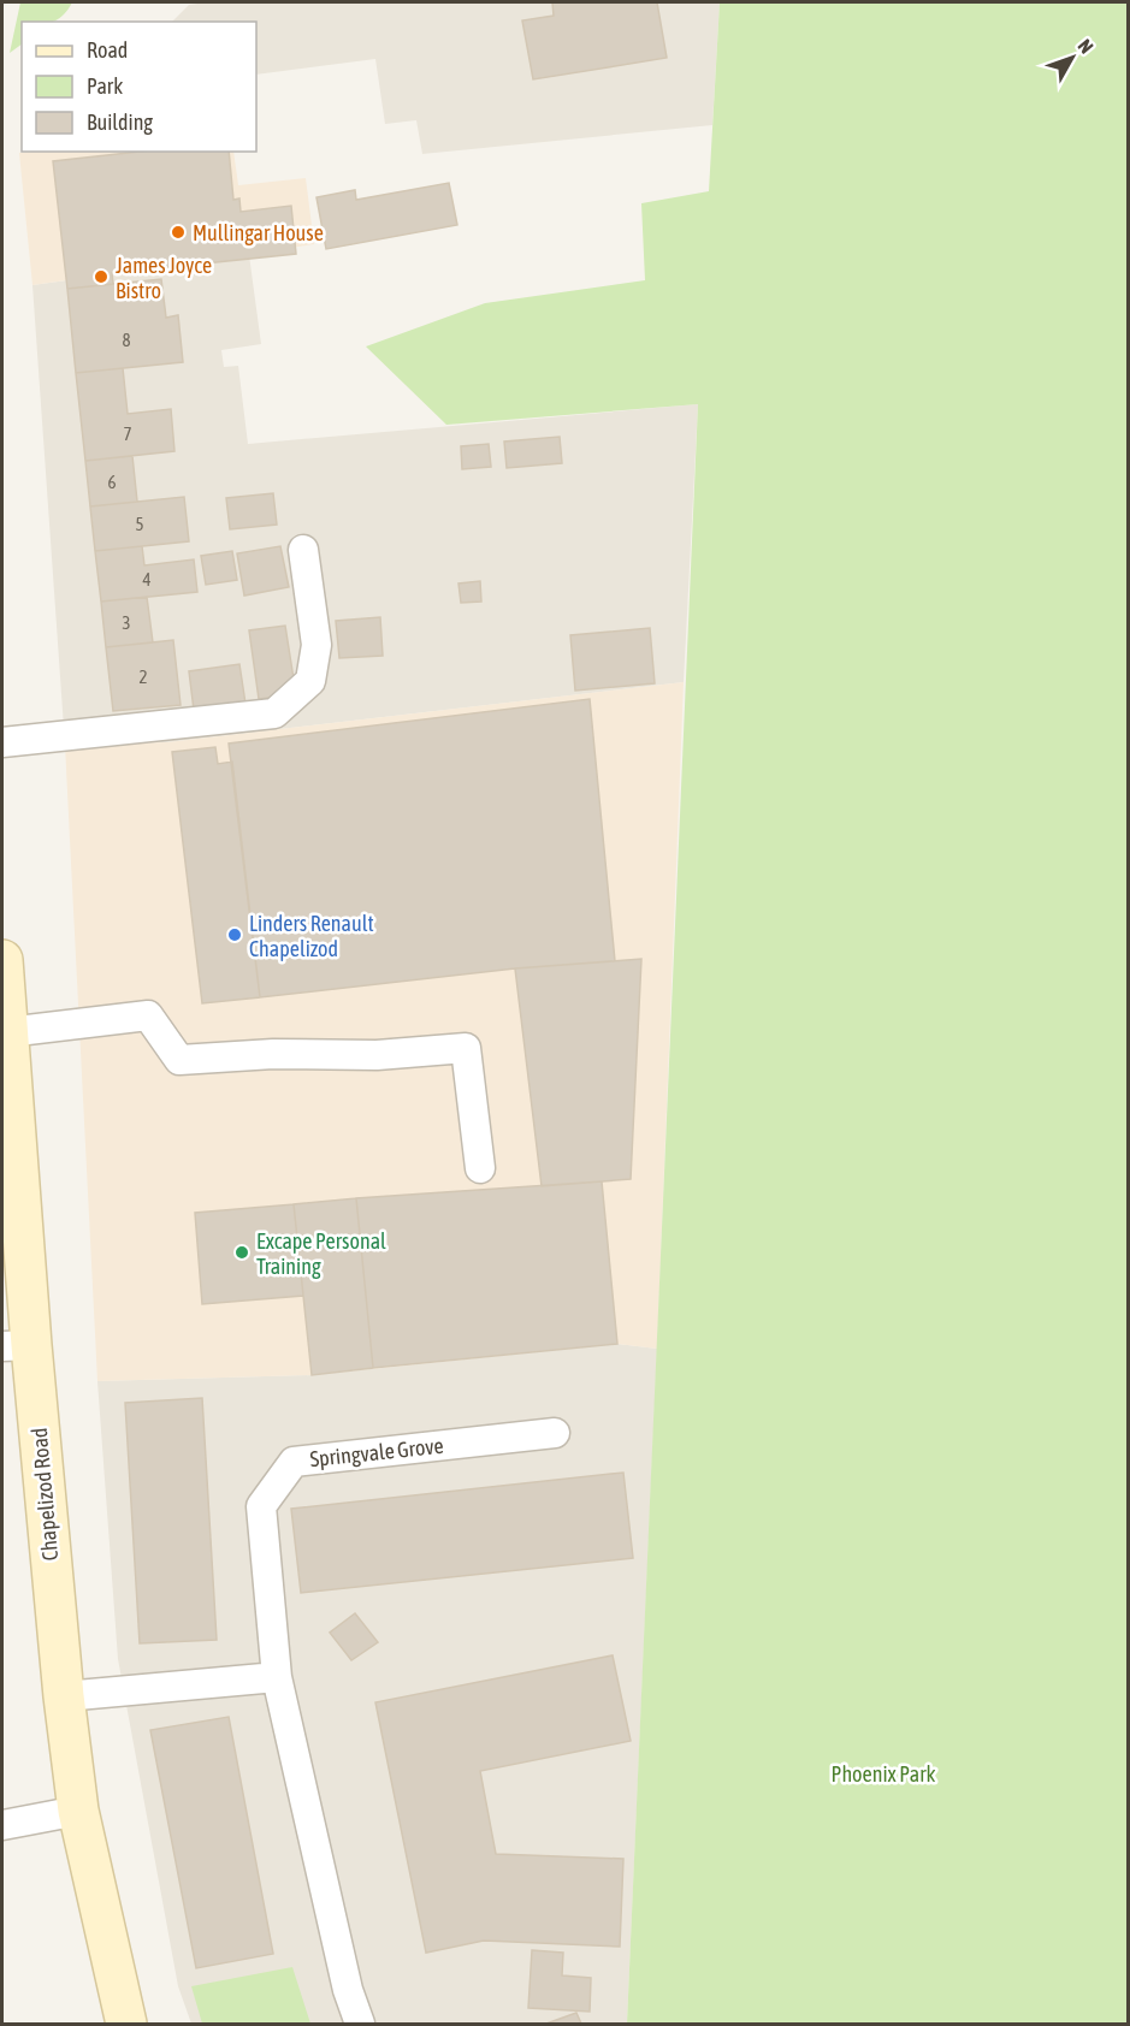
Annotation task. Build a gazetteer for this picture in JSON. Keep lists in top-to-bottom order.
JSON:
{
  "streets": {
    "main road": ["Chapelizod Road"],
    "lane": ["Springvale Grove"]
  },
  "parks": ["Phoenix Park"],
  "places": [
    "Mullingar House",
    "James Joyce Bistro",
    "Linders Renault Chapelizod",
    "Excape Personal Training"
  ],
  "house_numbers": [
    "8",
    "7",
    "6",
    "5",
    "4",
    "3",
    "2"
  ],
  "legend": ["Road", "Park", "Building"],
  "north": "top right"
}
